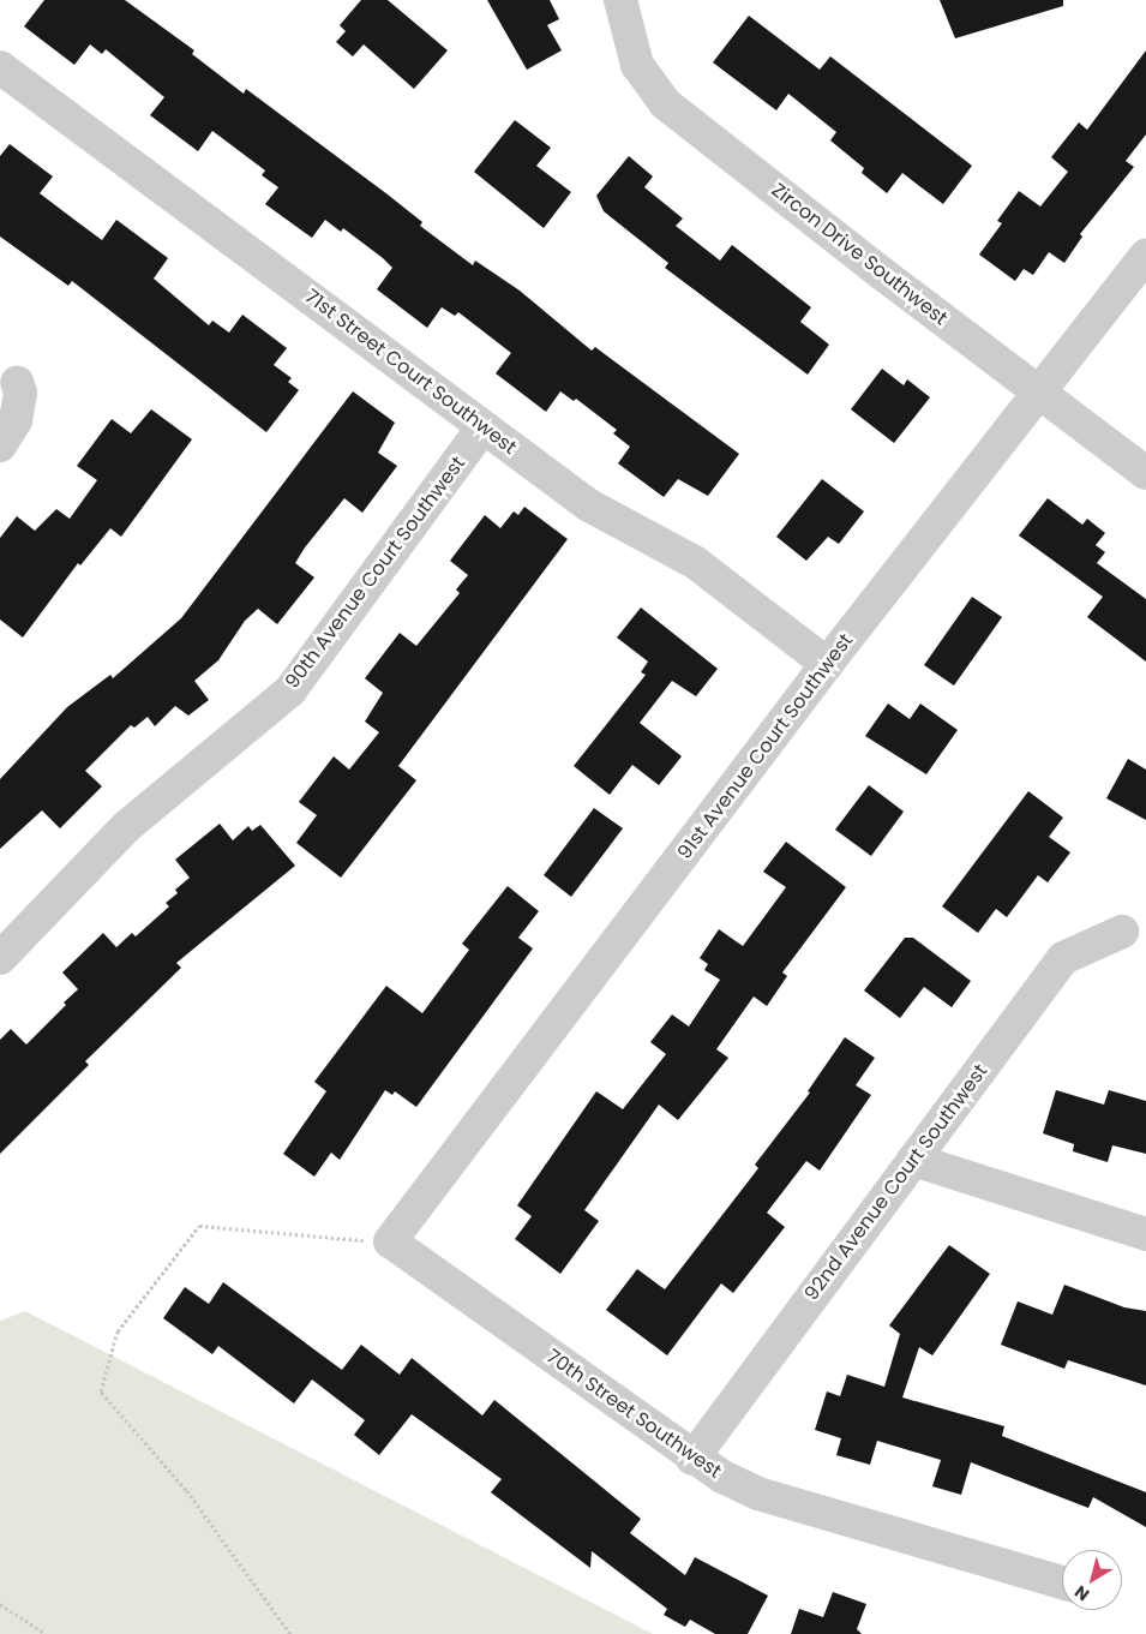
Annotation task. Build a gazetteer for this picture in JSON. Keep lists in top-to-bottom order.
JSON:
{
  "streets": {
    "street": [
      "Zircon Drive Southwest",
      "71st Street Court Southwest",
      "90th Avenue Court Southwest",
      "91st Avenue Court Southwest",
      "92nd Avenue Court Southwest",
      "70th Street Southwest"
    ]
  },
  "crossings": [
    ["Zircon Drive Southwest", "91st Avenue Court Southwest"],
    ["71st Street Court Southwest", "90th Avenue Court Southwest"],
    ["71st Street Court Southwest", "91st Avenue Court Southwest"],
    ["91st Avenue Court Southwest", "70th Street Southwest"],
    ["92nd Avenue Court Southwest", "70th Street Southwest"]
  ],
  "north": "bottom left"
}
